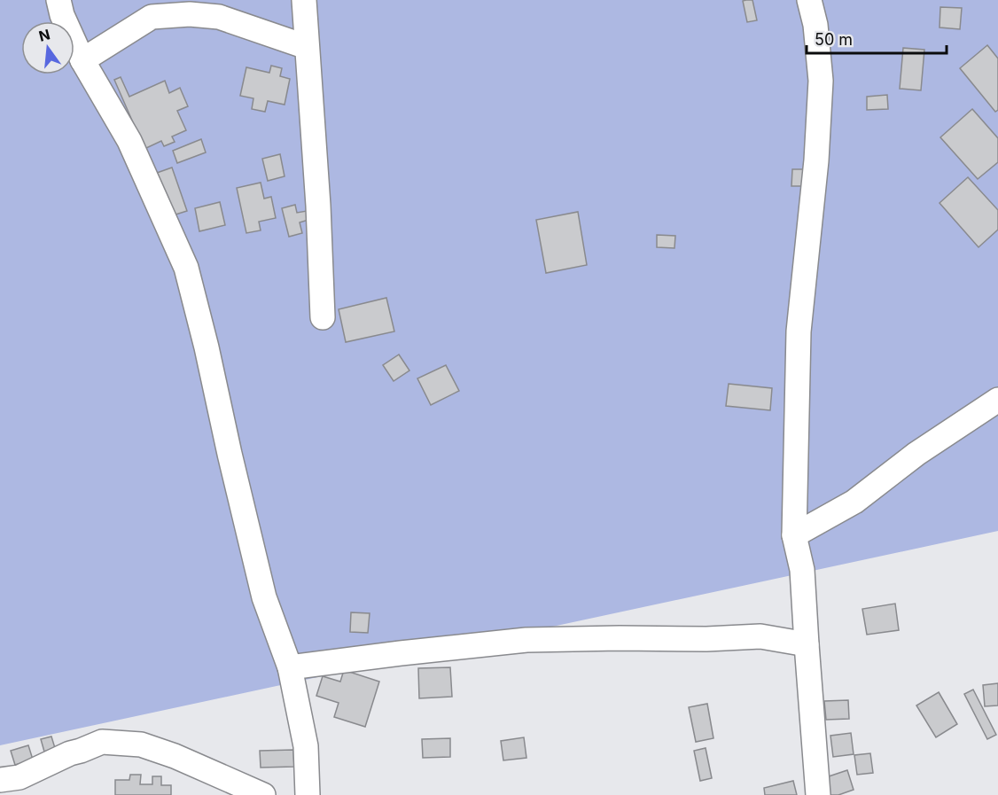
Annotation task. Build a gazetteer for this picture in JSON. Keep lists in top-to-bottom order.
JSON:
{
  "scale_bar": "50 m",
  "north": "top"
}
